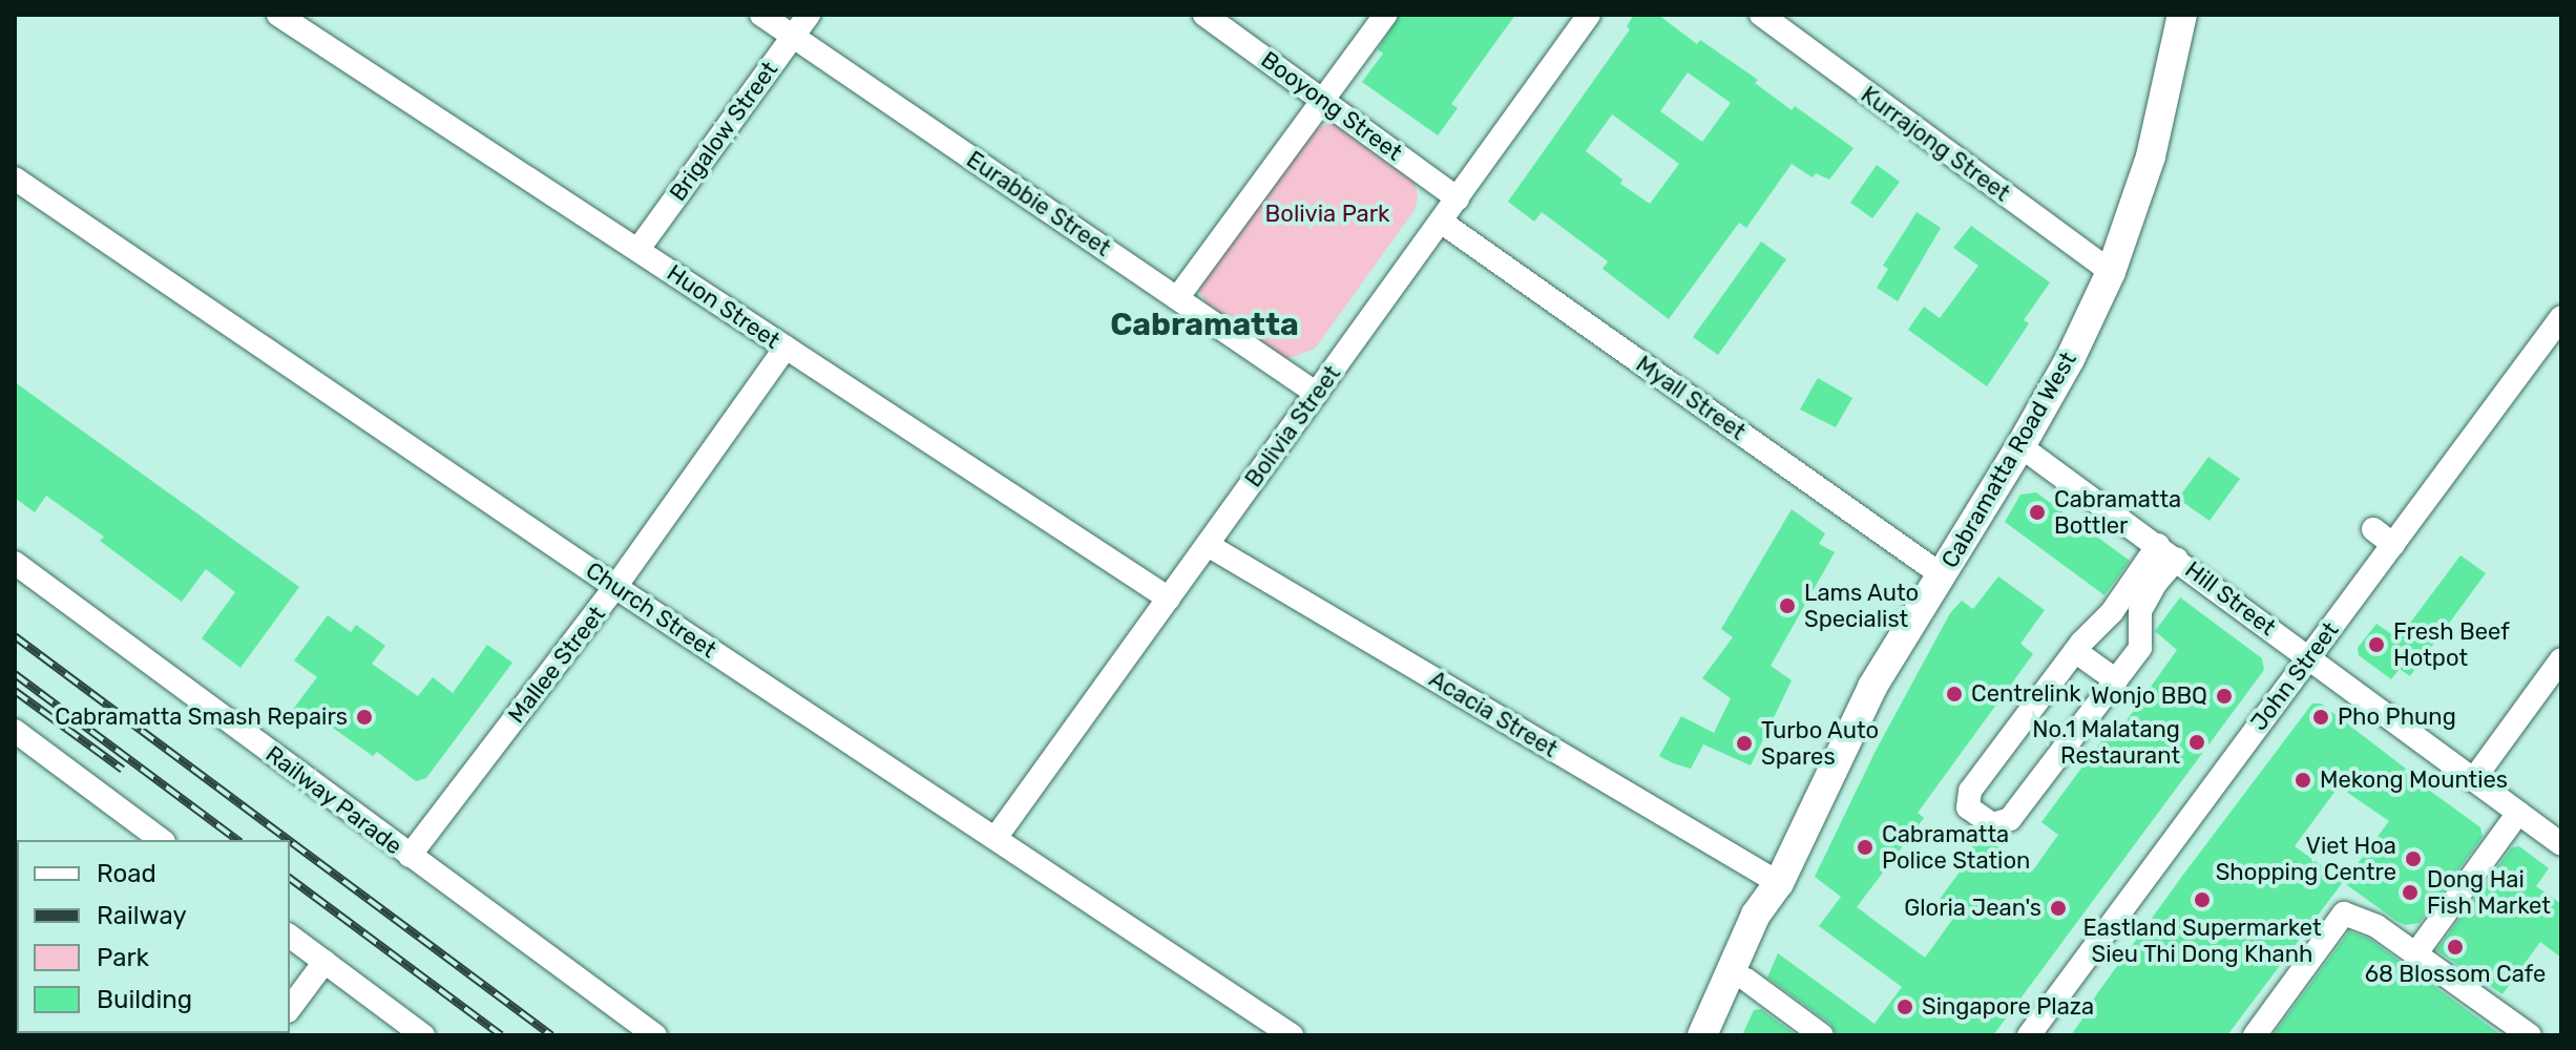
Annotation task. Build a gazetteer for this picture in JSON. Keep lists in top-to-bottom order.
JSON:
{
  "streets": {
    "main road": ["Cabramatta Road West"],
    "street": [
      "Booyong Street",
      "Brigalow Street",
      "Kurrajong Street",
      "Eurabbie Street",
      "Huon Street",
      "Myall Street",
      "Bolivia Street",
      "Hill Street",
      "Church Street",
      "Mallee Street",
      "John Street",
      "Acacia Street",
      "Railway Parade"
    ]
  },
  "crossings": [
    ["Booyong Street", "Bolivia Street"],
    ["Brigalow Street", "Eurabbie Street"],
    ["Brigalow Street", "Huon Street"],
    ["Kurrajong Street", "Cabramatta Road West"],
    ["Eurabbie Street", "Bolivia Street"],
    ["Huon Street", "Bolivia Street"],
    ["Huon Street", "Mallee Street"],
    ["Myall Street", "Bolivia Street"],
    ["Myall Street", "Cabramatta Road West"],
    ["Bolivia Street", "Church Street"],
    ["Bolivia Street", "Acacia Street"],
    ["Cabramatta Road West", "Hill Street"],
    ["Cabramatta Road West", "Acacia Street"],
    ["Hill Street", "John Street"],
    ["Church Street", "Mallee Street"],
    ["Mallee Street", "Railway Parade"]
  ],
  "districts": ["Cabramatta"],
  "parks": ["Bolivia Park"],
  "places": [
    "Cabramatta Bottler",
    "Lams Auto Specialist",
    "Fresh Beef Hotpot",
    "Centrelink",
    "Wonjo BBQ",
    "Cabramatta Smash Repairs",
    "Pho Phung",
    "No.1 Malatang Restaurant",
    "Turbo Auto Spares",
    "Mekong Mounties",
    "Cabramatta Police Station",
    "Viet Hoa Shopping Centre",
    "Dong Hai Fish Market",
    "Eastland Supermarket Sieu Thi Dong Khanh",
    "Gloria Jean's",
    "68 Blossom Cafe",
    "Singapore Plaza"
  ],
  "legend": [
    "Road",
    "Railway",
    "Park",
    "Building"
  ]
}
